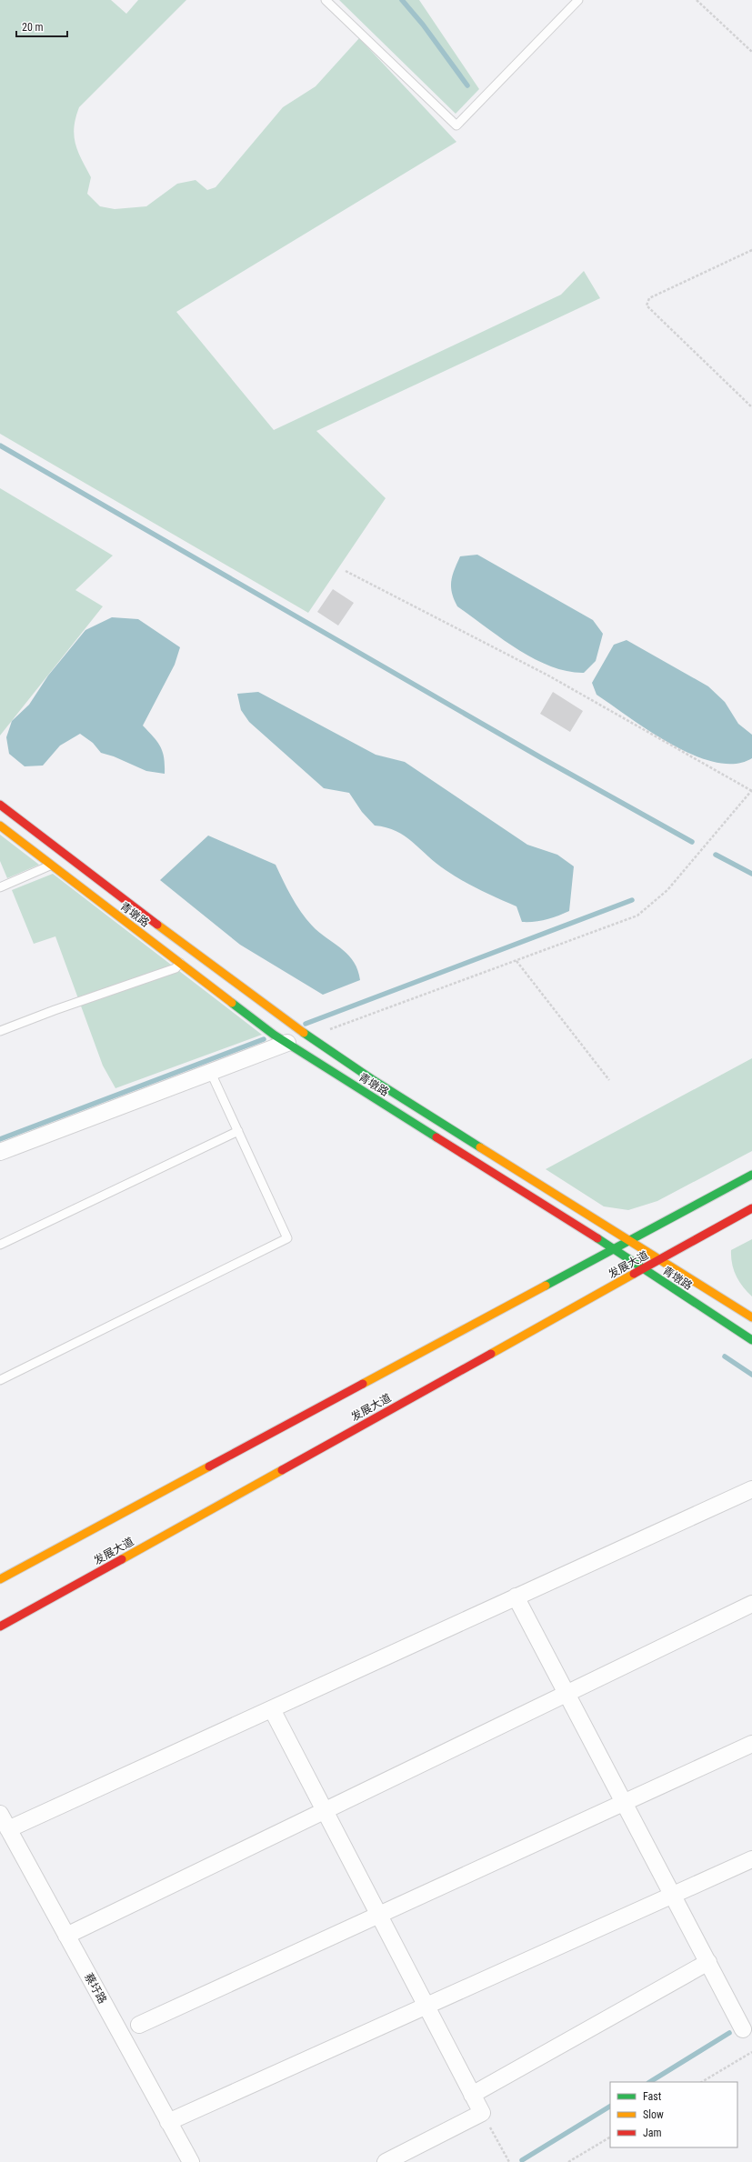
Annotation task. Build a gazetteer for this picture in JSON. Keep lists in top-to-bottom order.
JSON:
{
  "streets": {
    "main road": ["青墩路", "发展大道"],
    "street": ["蔡圩路"]
  },
  "crossings": [
    ["青墩路", "发展大道"]
  ],
  "legend": ["Fast", "Slow", "Jam"],
  "scale_bar": "20 m"
}
